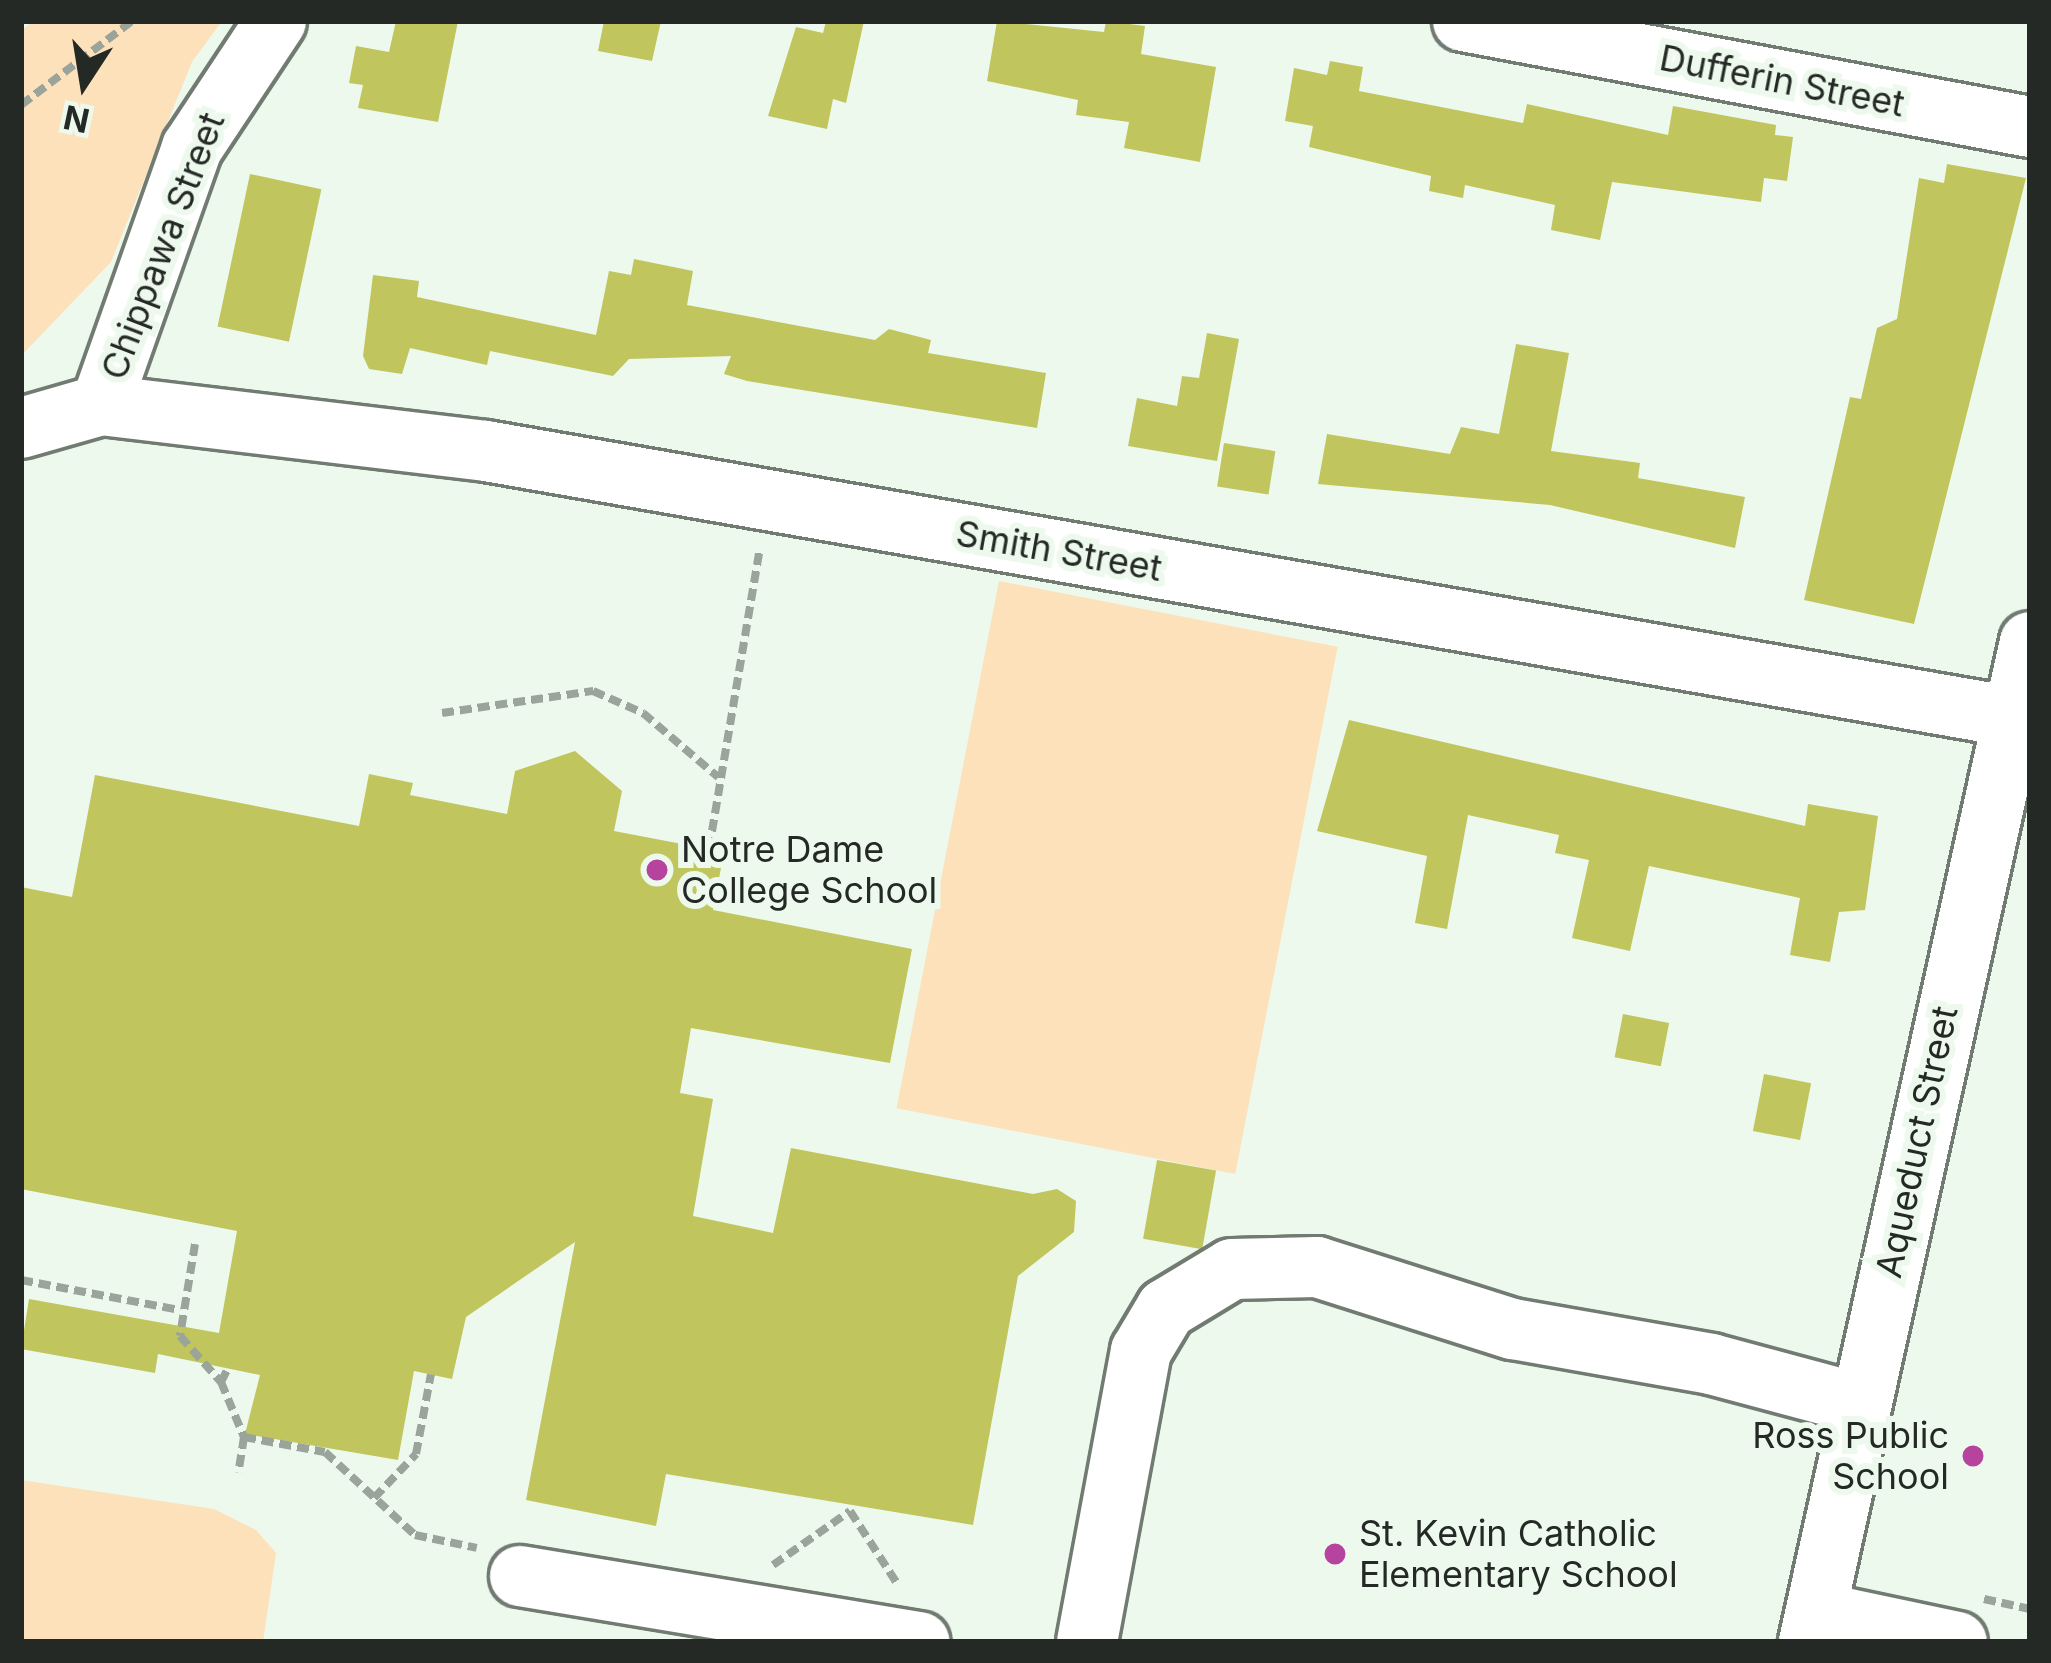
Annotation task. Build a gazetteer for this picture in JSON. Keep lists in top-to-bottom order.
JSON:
{
  "streets": {
    "street": [
      "Dufferin Street",
      "Chippawa Street",
      "Smith Street",
      "Aqueduct Street"
    ]
  },
  "crossings": [
    ["Chippawa Street", "Smith Street"],
    ["Smith Street", "Aqueduct Street"]
  ],
  "places": ["Notre Dame College School", "Ross Public School", "St. Kevin Catholic Elementary School"],
  "north": "bottom"
}
